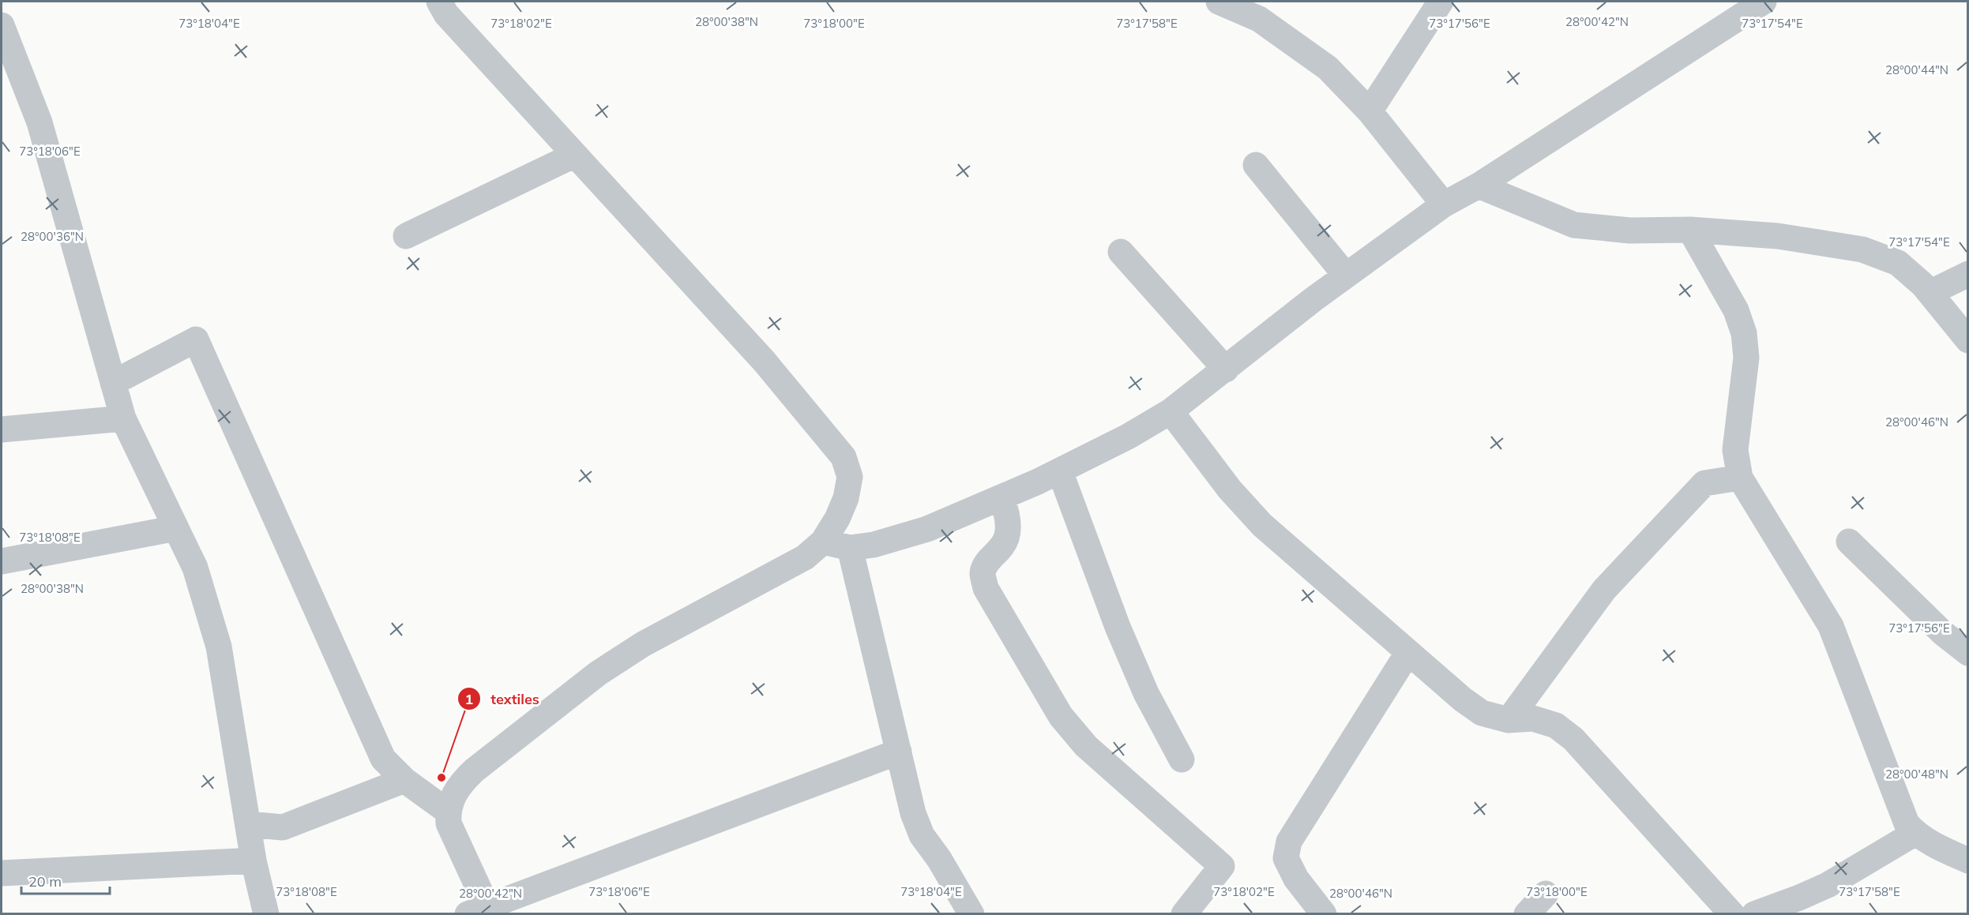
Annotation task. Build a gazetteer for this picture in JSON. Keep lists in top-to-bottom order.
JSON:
{
  "places": ["textiles"],
  "scale_bar": "20 m",
  "coordinates": [
    "28°00'38\"N",
    "28°00'42\"N",
    "73°18'04\"E",
    "73°17'56\"E",
    "73°17'54\"E",
    "73°18'02\"E",
    "73°18'00\"E",
    "73°17'58\"E",
    "28°00'44\"N",
    "73°18'06\"E",
    "28°00'36\"N",
    "28°00'46\"N",
    "73°18'08\"E",
    "28°00'48\"N"
  ]
}
